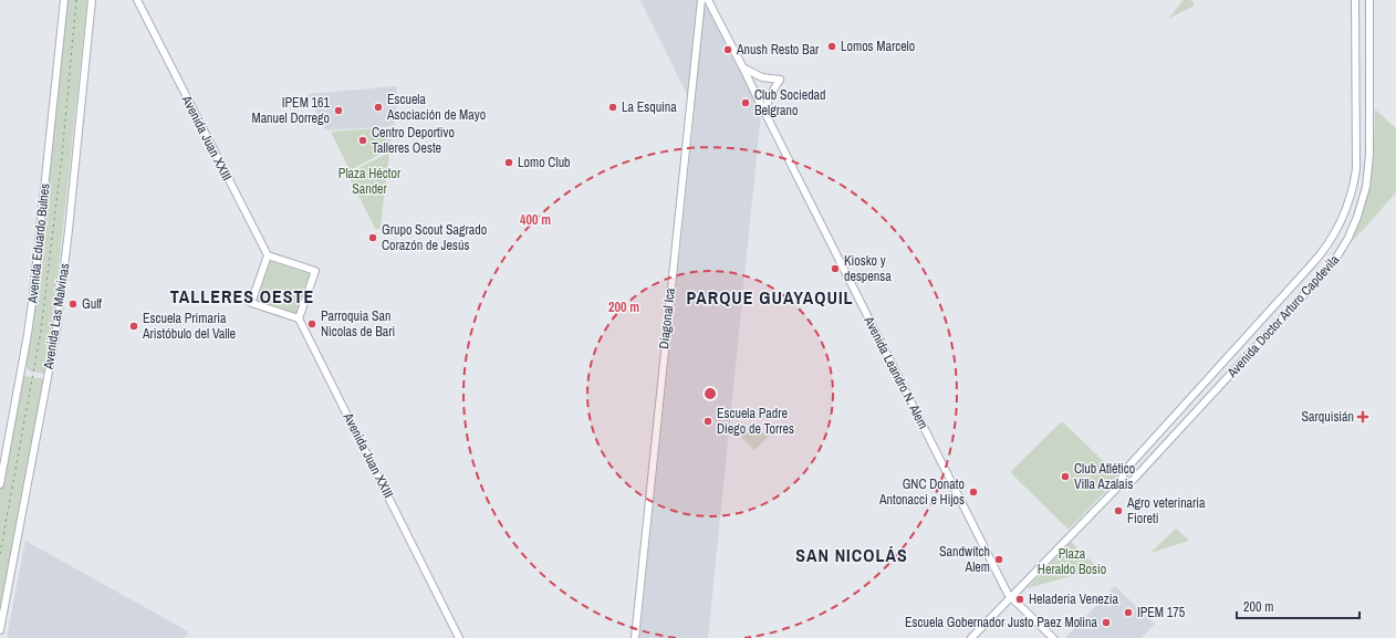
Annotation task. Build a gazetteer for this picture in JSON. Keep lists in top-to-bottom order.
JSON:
{
  "streets": {
    "main road": [
      "Avenida Juan XXIII",
      "Avenida Eduardo Bulnes",
      "Avenida Las Malvinas",
      "Avenida Doctor Arturo Capdevila",
      "Diagonal Ica",
      "Avenida Leandro N. Alem"
    ]
  },
  "crossings": [
    ["Avenida Doctor Arturo Capdevila", "Avenida Leandro N. Alem"]
  ],
  "districts": ["TALLERES OESTE", "PARQUE GUAYAQUIL", "SAN NICOLÁS"],
  "parks": ["Plaza Héctor Sander", "Plaza Heraldo Bosio"],
  "places": {
    "other": [
      "Lomos Marcelo",
      "Anush Resto Bar",
      "Club Sociedad Belgrano",
      "Escuela Asociación de Mayo",
      "La Esquina",
      "IPEM 161 Manuel Dorrego",
      "Centro Deportivo Talleres Oeste",
      "Lomo Club",
      "Grupo Scout Sagrado Corazón de Jesús",
      "Kiosko y despensa",
      "Gulf",
      "Parroquia San Nicolas de Bari",
      "Escuela Primaria Aristóbulo del Valle",
      "Escuela Padre Diego de Torres",
      "Club Atlético Villa Azalais",
      "GNC Donato Antonacci e Hijos",
      "Agro veterinaria Fioreti",
      "Sandwitch Alem",
      "Heladería Venezia",
      "IPEM 175",
      "Escuela Gobernador Justo Paez Molina"
    ],
    "health": ["Sarquisián"]
  },
  "scale_bar": "200 m",
  "rings": ["400 m", "200 m"]
}
